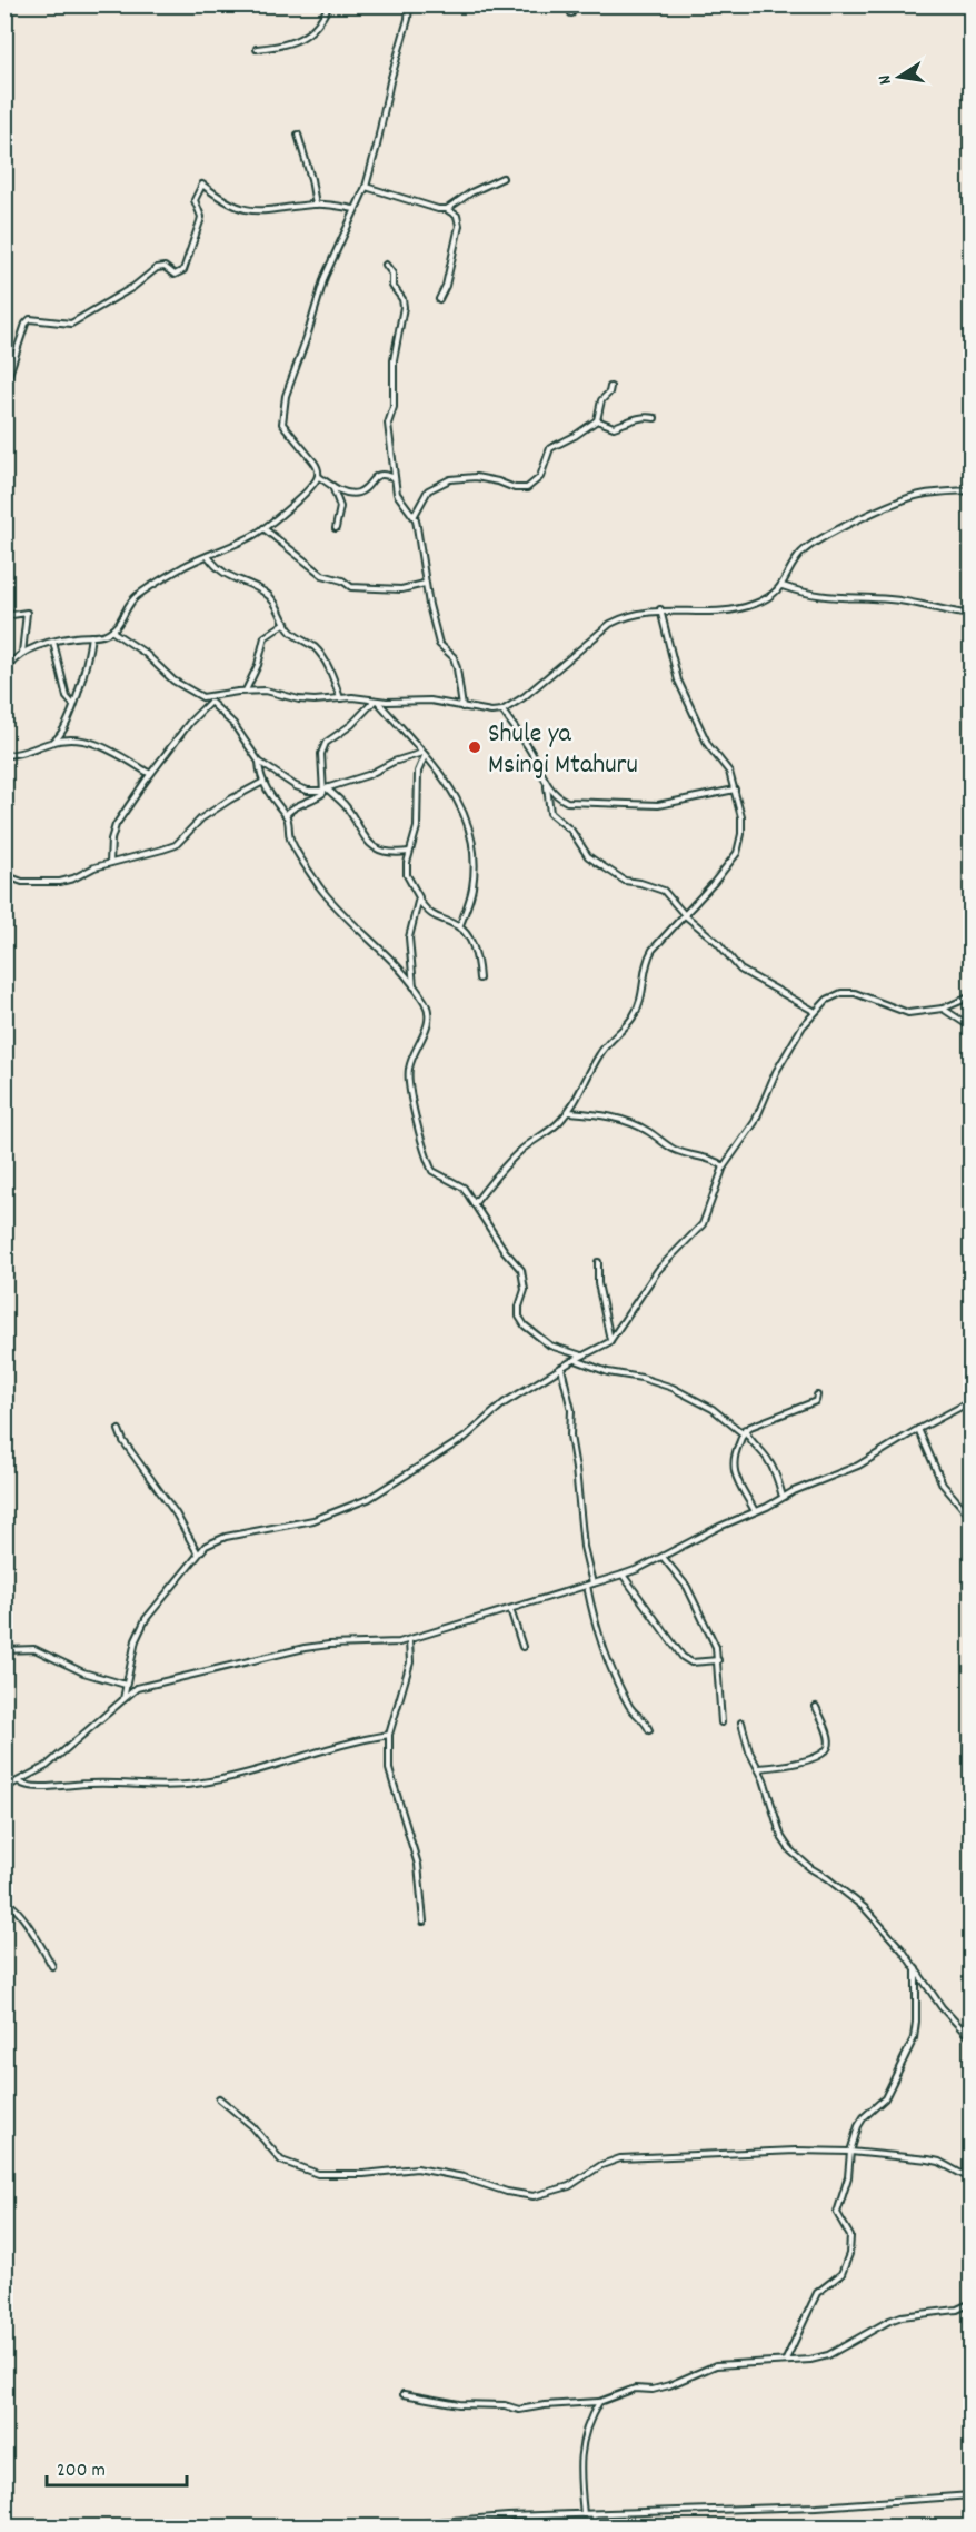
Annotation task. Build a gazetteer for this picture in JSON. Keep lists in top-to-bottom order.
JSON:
{
  "places": ["Shule ya Msingi Mtahuru"],
  "scale_bar": "200 m",
  "north": "left"
}
